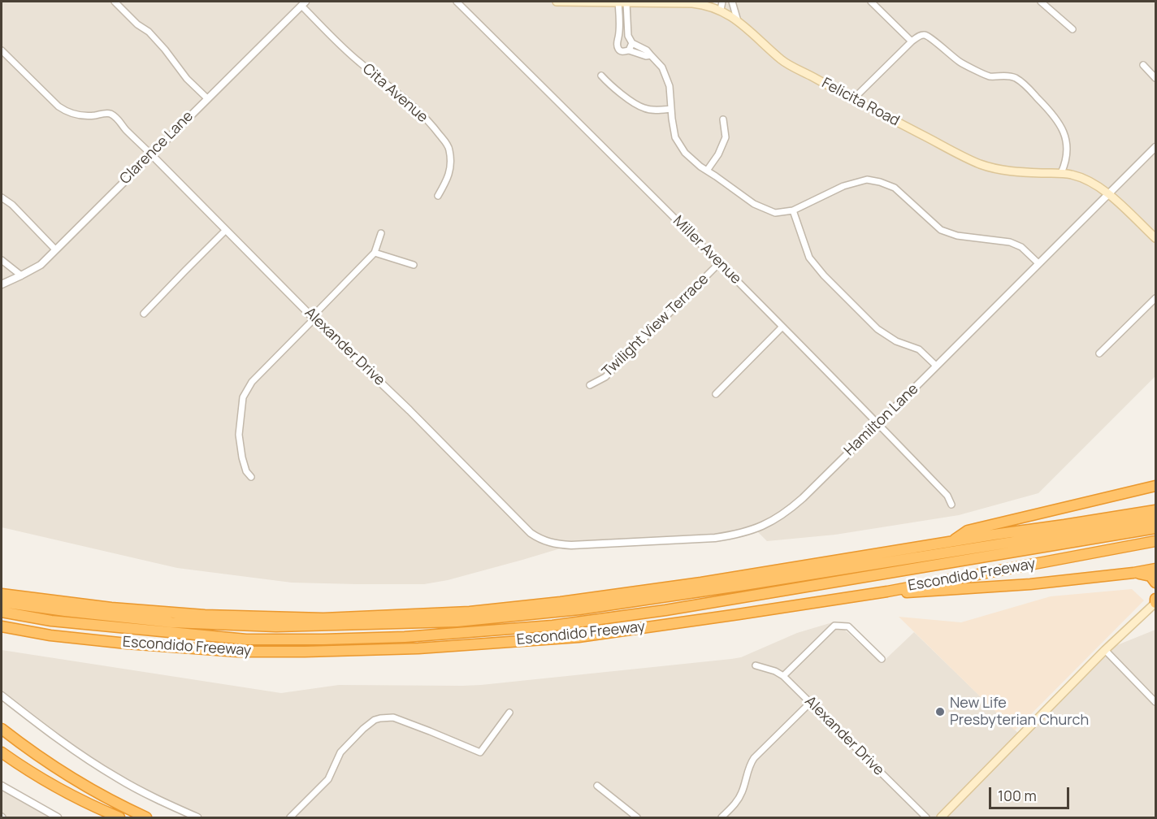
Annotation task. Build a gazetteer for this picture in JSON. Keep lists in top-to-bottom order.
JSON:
{
  "streets": {
    "highway": ["Escondido Freeway"],
    "main road": ["Felicita Road"],
    "street": [
      "Cita Avenue",
      "Clarence Lane",
      "Miller Avenue",
      "Twilight View Terrace",
      "Alexander Drive",
      "Hamilton Lane"
    ]
  },
  "crossings": [
    ["Cita Avenue", "Clarence Lane"],
    ["Felicita Road", "Hamilton Lane"],
    ["Clarence Lane", "Alexander Drive"],
    ["Miller Avenue", "Twilight View Terrace"],
    ["Miller Avenue", "Hamilton Lane"],
    ["Alexander Drive", "Hamilton Lane"]
  ],
  "places": ["New Life Presbyterian Church"],
  "scale_bar": "100 m"
}
